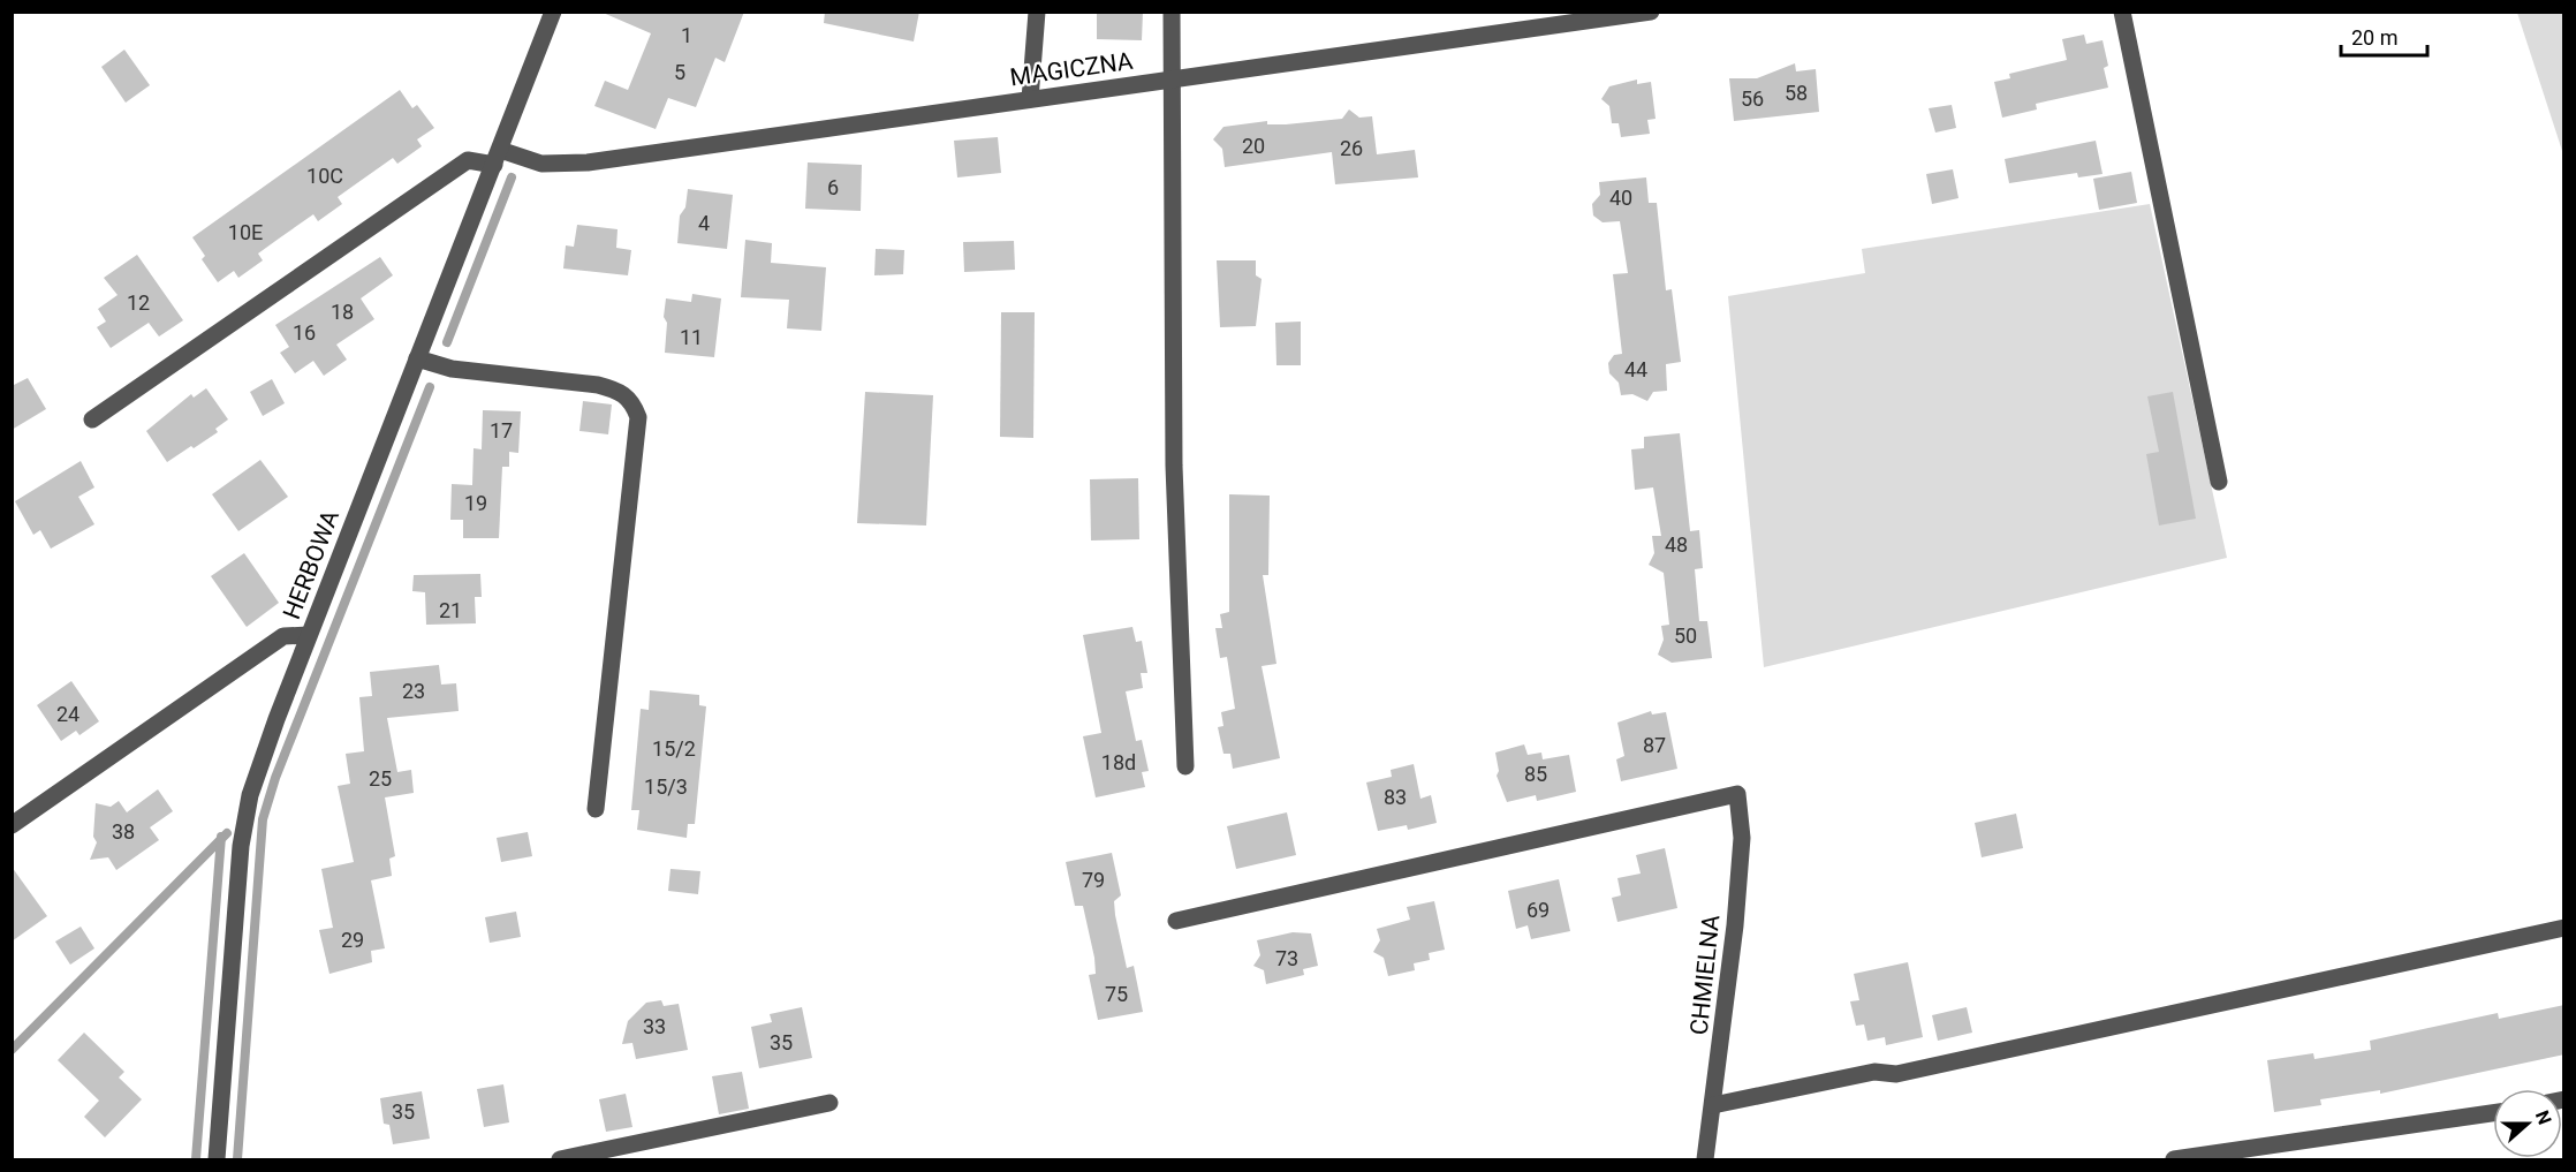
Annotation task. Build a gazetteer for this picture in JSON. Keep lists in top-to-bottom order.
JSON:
{
  "streets": {
    "street": ["MAGICZNA", "HERBOWA", "CHMIELNA"]
  },
  "crossings": [
    ["MAGICZNA", "HERBOWA"]
  ],
  "house_numbers": [
    "1",
    "5",
    "58",
    "56",
    "20",
    "26",
    "10C",
    "6",
    "40",
    "4",
    "10E",
    "12",
    "18",
    "16",
    "11",
    "44",
    "17",
    "19",
    "48",
    "21",
    "50",
    "23",
    "24",
    "87",
    "15/2",
    "18d",
    "85",
    "25",
    "15/3",
    "83",
    "38",
    "79",
    "69",
    "29",
    "73",
    "75",
    "33",
    "35",
    "35"
  ],
  "scale_bar": "20 m",
  "north": "right"
}
